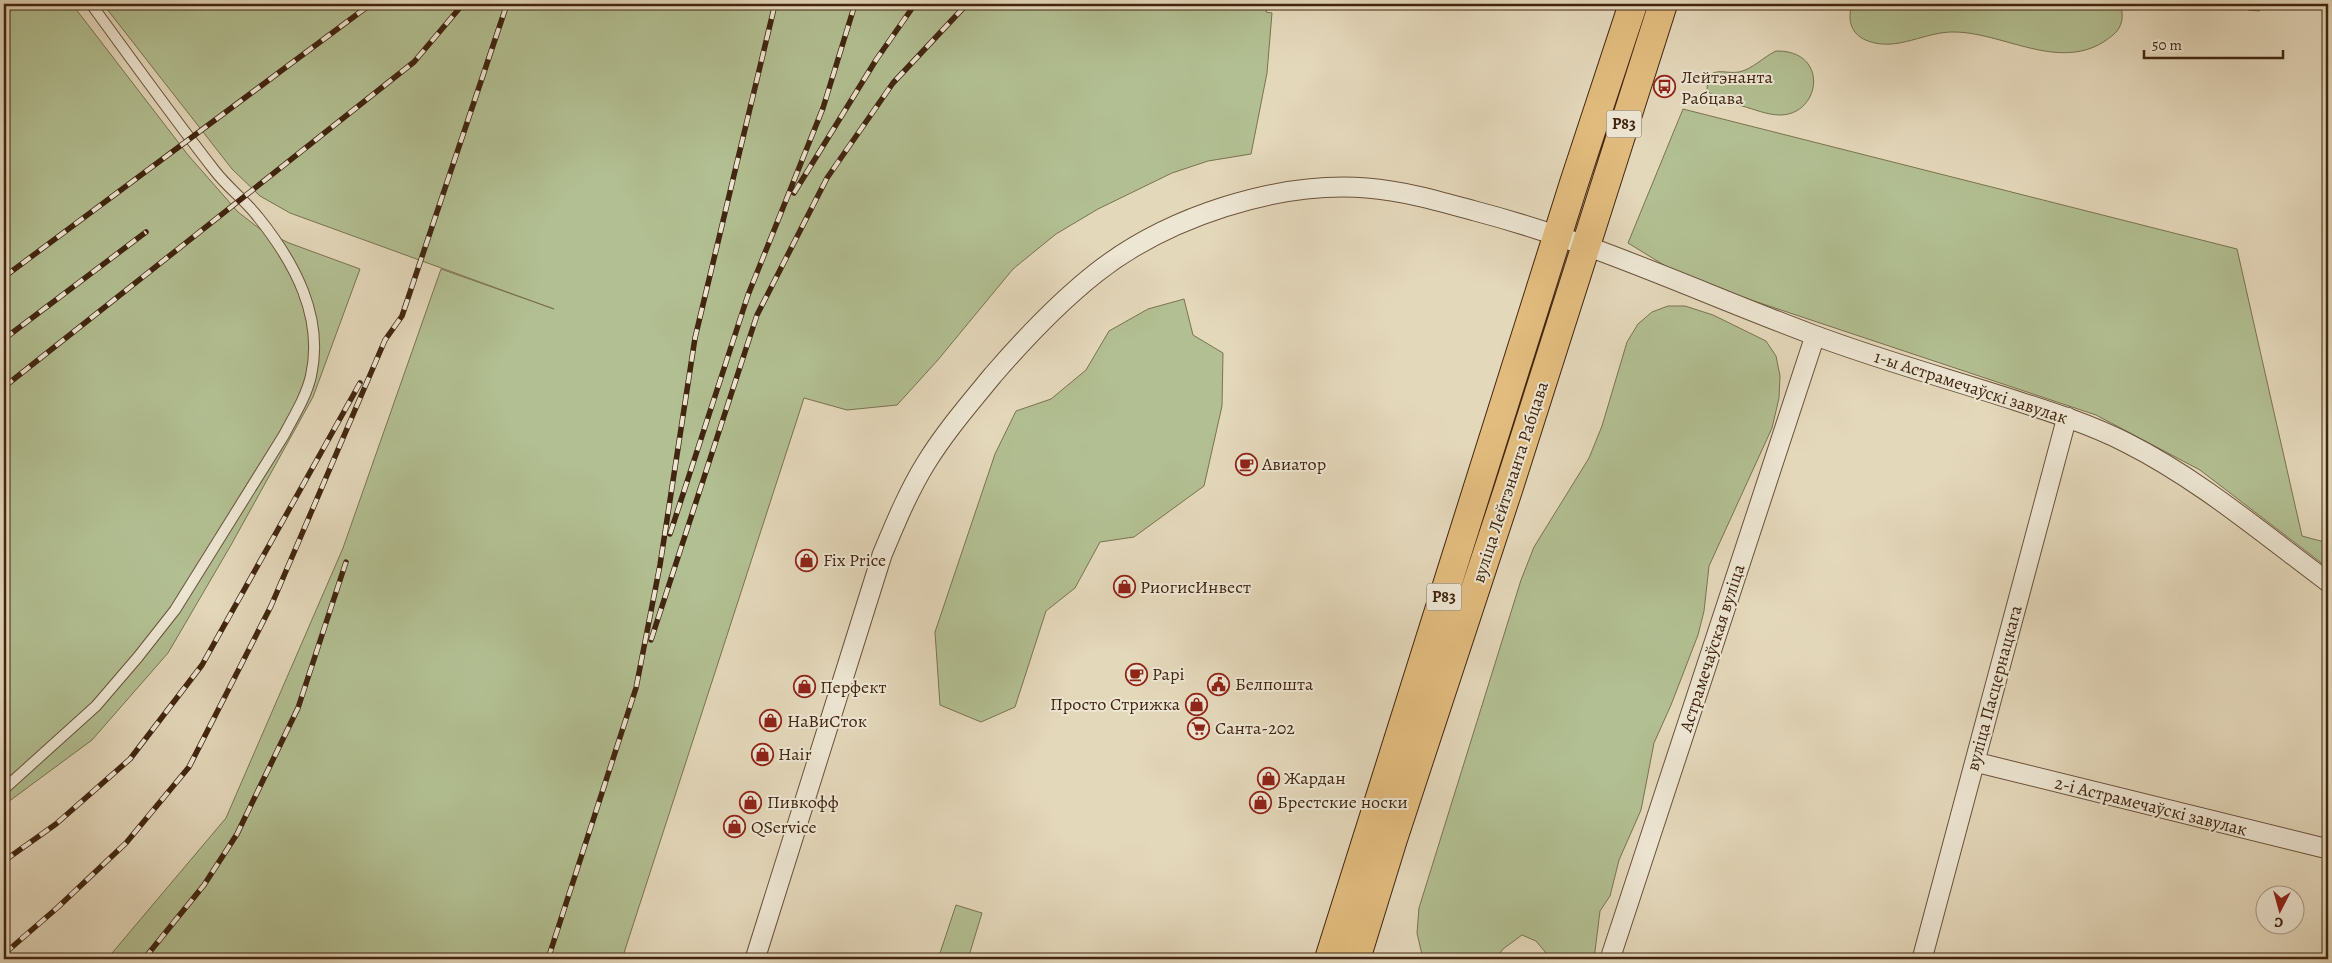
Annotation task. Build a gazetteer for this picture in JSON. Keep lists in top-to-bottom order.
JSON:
{
  "streets": {
    "highway": ["Р83", "вуліца Лейтэнанта Рабцава"],
    "street": [
      "1-ы Астрамечаўскі завулак",
      "Астрамечаўская вуліца",
      "вуліца Пасцернацкага",
      "2-і Астрамечаўскі завулак"
    ]
  },
  "crossings": [
    ["1-ы Астрамечаўскі завулак", "вуліца Лейтэнанта Рабцава"],
    ["1-ы Астрамечаўскі завулак", "Астрамечаўская вуліца"],
    ["1-ы Астрамечаўскі завулак", "вуліца Пасцернацкага"],
    ["вуліца Пасцернацкага", "2-і Астрамечаўскі завулак"]
  ],
  "places": {
    "bus stop": ["Лейтэнанта Рабцава"],
    "cafe": ["Авиатор", "Papi"],
    "shop": [
      "Fix Price",
      "РиогисИнвест",
      "Перфект",
      "Просто Стрижка",
      "НаВиСток",
      "Hair",
      "Жардан",
      "Пивкофф",
      "Брестские носки",
      "QService"
    ],
    "public building": ["Белпошта"],
    "supermarket": ["Санта-202"]
  },
  "scale_bar": "50 m",
  "north": "bottom"
}
